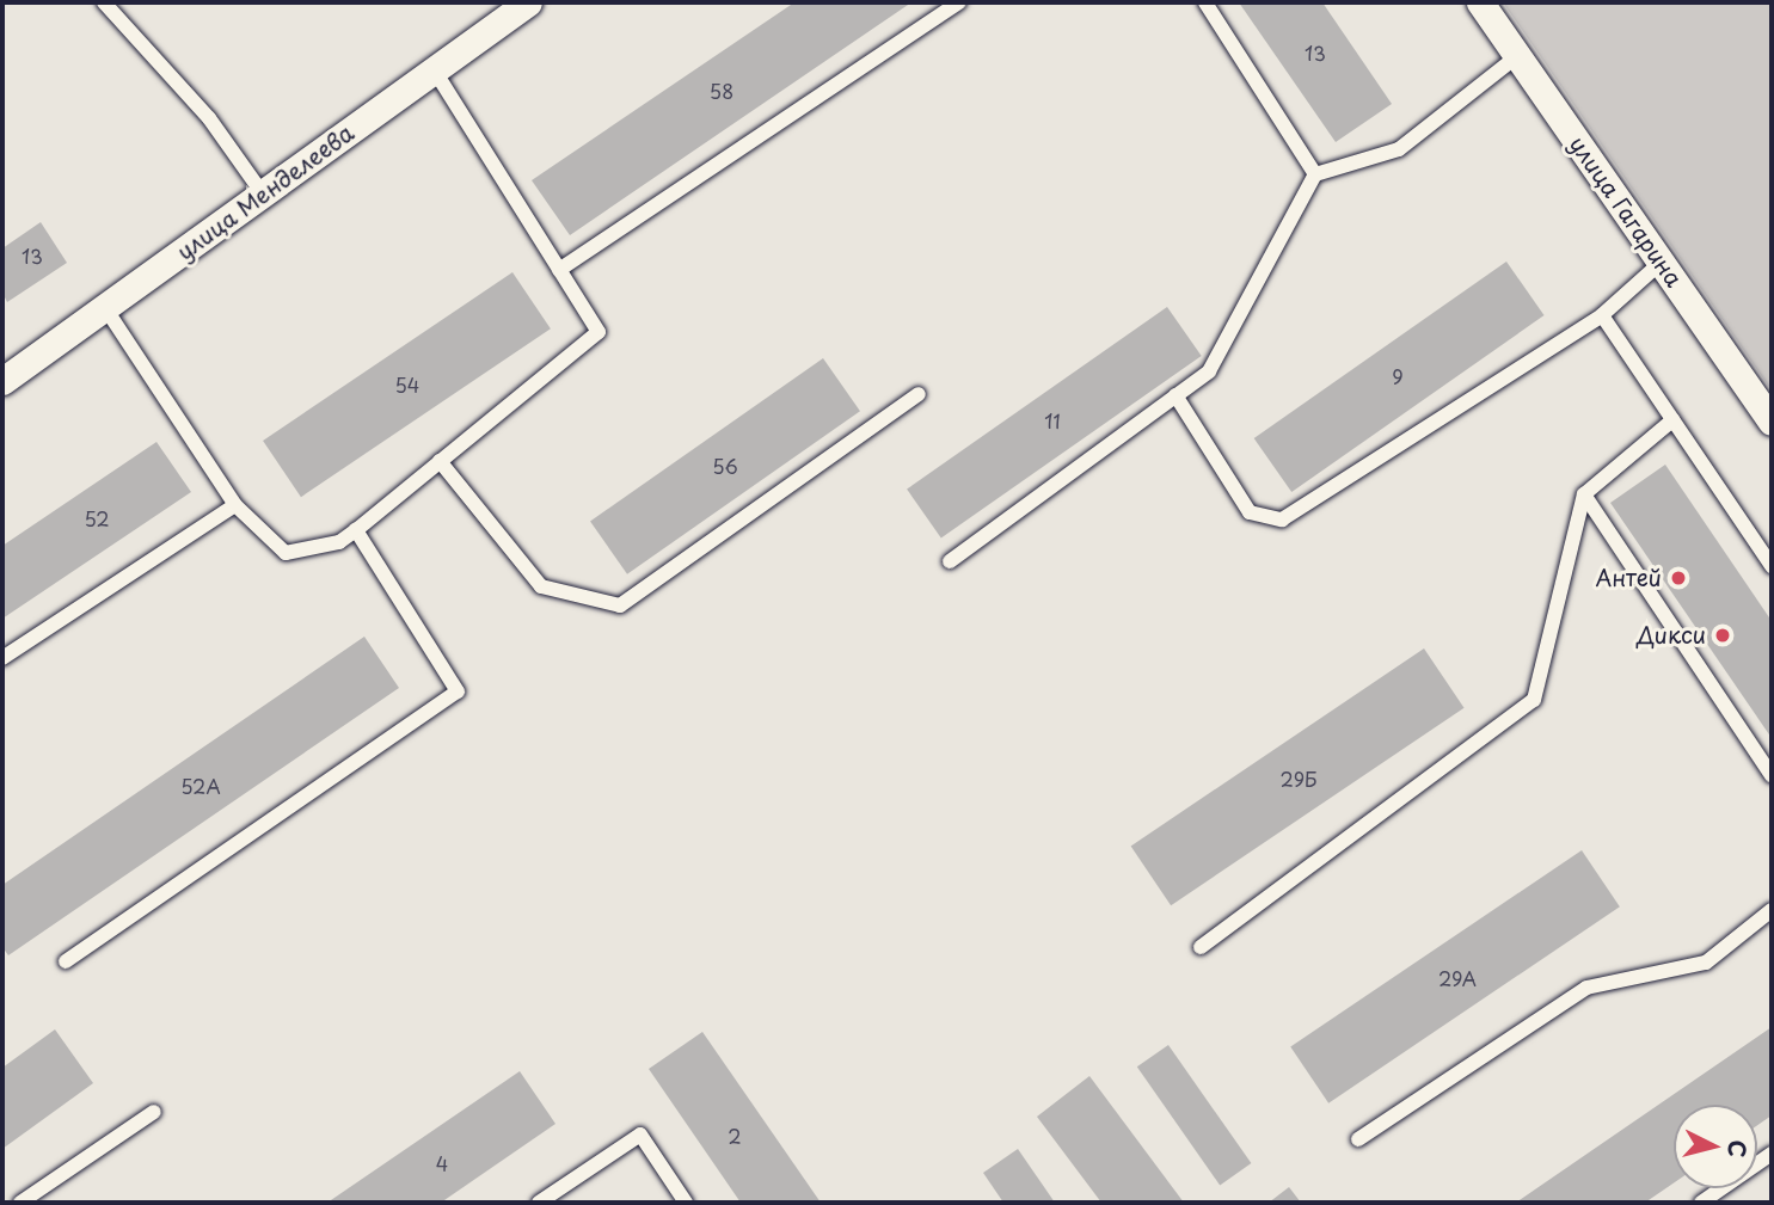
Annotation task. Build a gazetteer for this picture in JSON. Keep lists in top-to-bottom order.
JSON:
{
  "streets": {
    "street": ["улица Менделеева", "улица Гагарина"]
  },
  "places": ["Антей", "Дикси"],
  "house_numbers": [
    "13",
    "58",
    "13",
    "9",
    "54",
    "11",
    "56",
    "52",
    "29Б",
    "52А",
    "29А",
    "2",
    "4"
  ],
  "north": "right"
}
